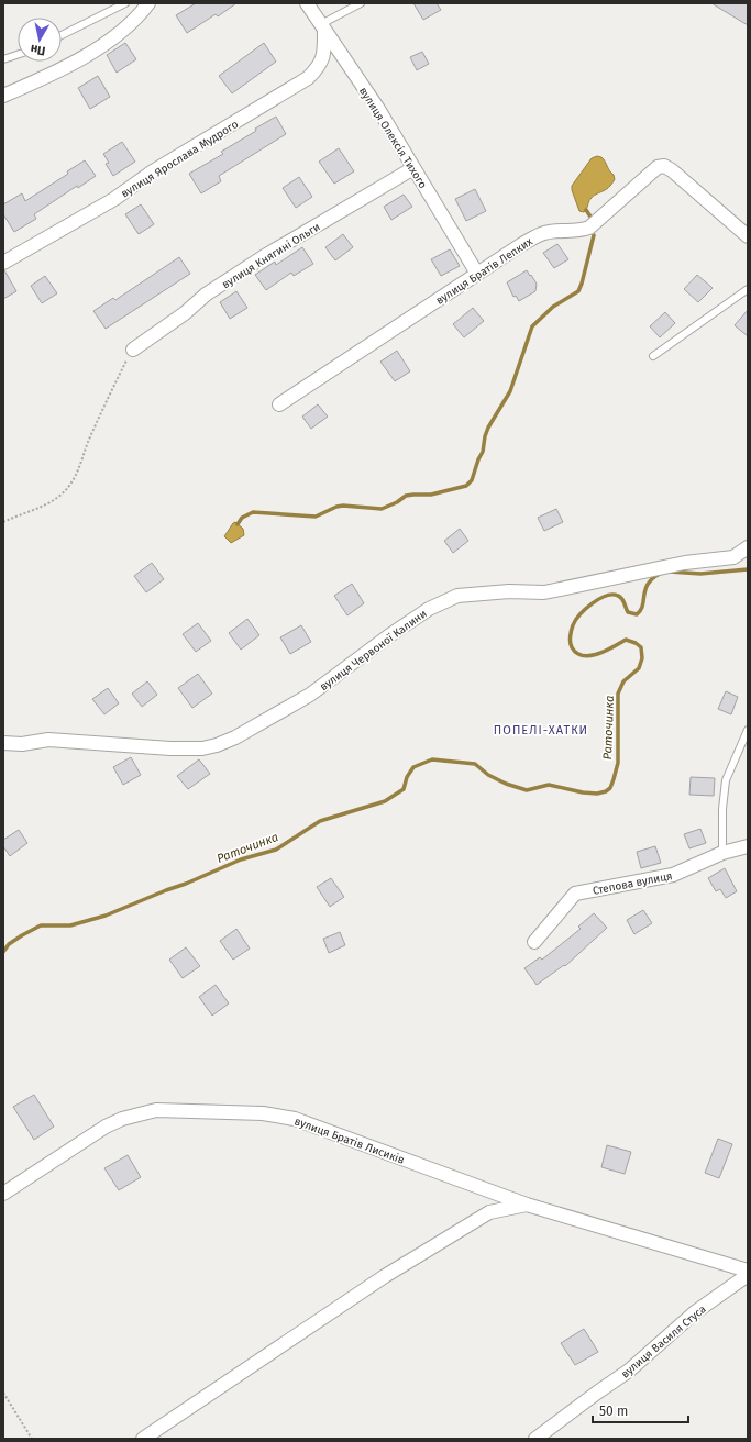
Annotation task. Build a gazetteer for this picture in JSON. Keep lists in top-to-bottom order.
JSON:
{
  "streets": {
    "street": [
      "вулиця Олексія Тихого",
      "вулиця Ярослава Мудрого",
      "вулиця Княгині Ольги",
      "вулиця Братів Лепких",
      "вулиця Червоної Калини",
      "Степова вулиця",
      "вулиця Братів Лисиків",
      "вулиця Василя Стуса"
    ]
  },
  "crossings": [
    ["вулиця Олексія Тихого", "вулиця Ярослава Мудрого"],
    ["вулиця Олексія Тихого", "вулиця Княгині Ольги"],
    ["вулиця Олексія Тихого", "вулиця Братів Лепких"]
  ],
  "districts": ["ПОПЕЛІ-ХАТКИ"],
  "water": ["Раточинка"],
  "scale_bar": "50 m",
  "north": "bottom"
}
